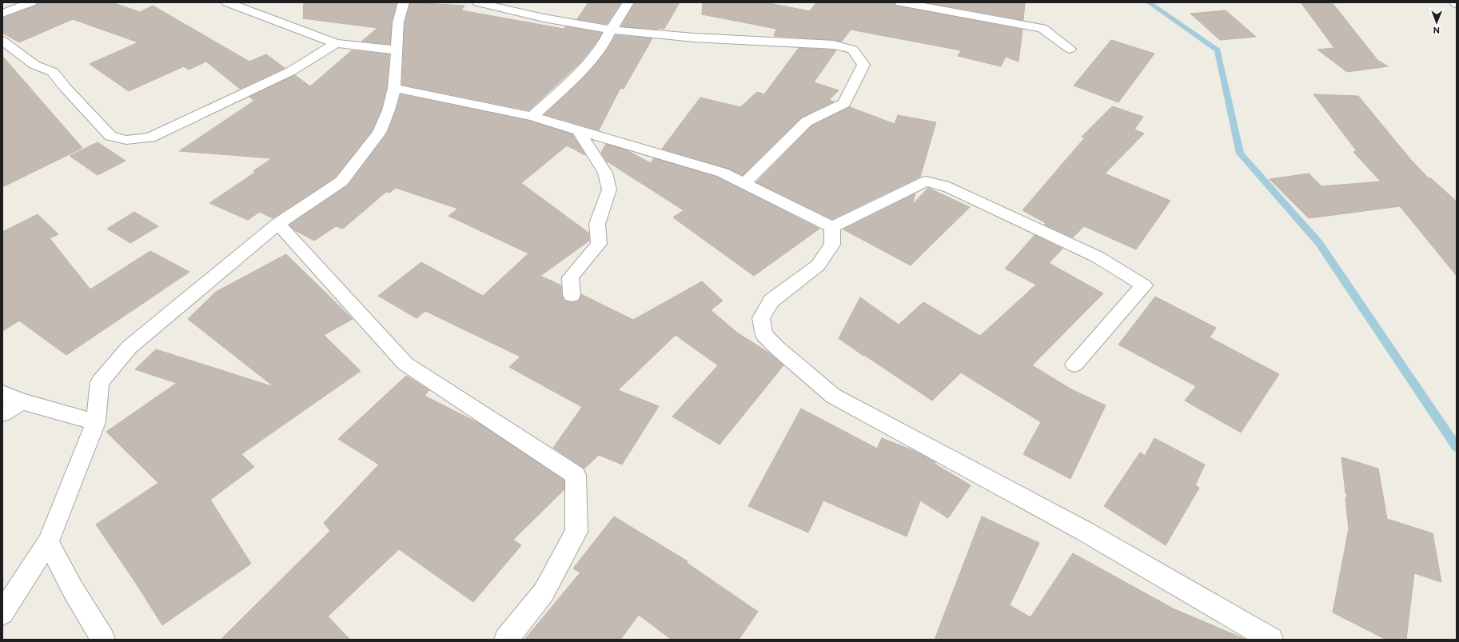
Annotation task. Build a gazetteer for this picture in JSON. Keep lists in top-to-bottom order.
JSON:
{
  "north": "bottom"
}
